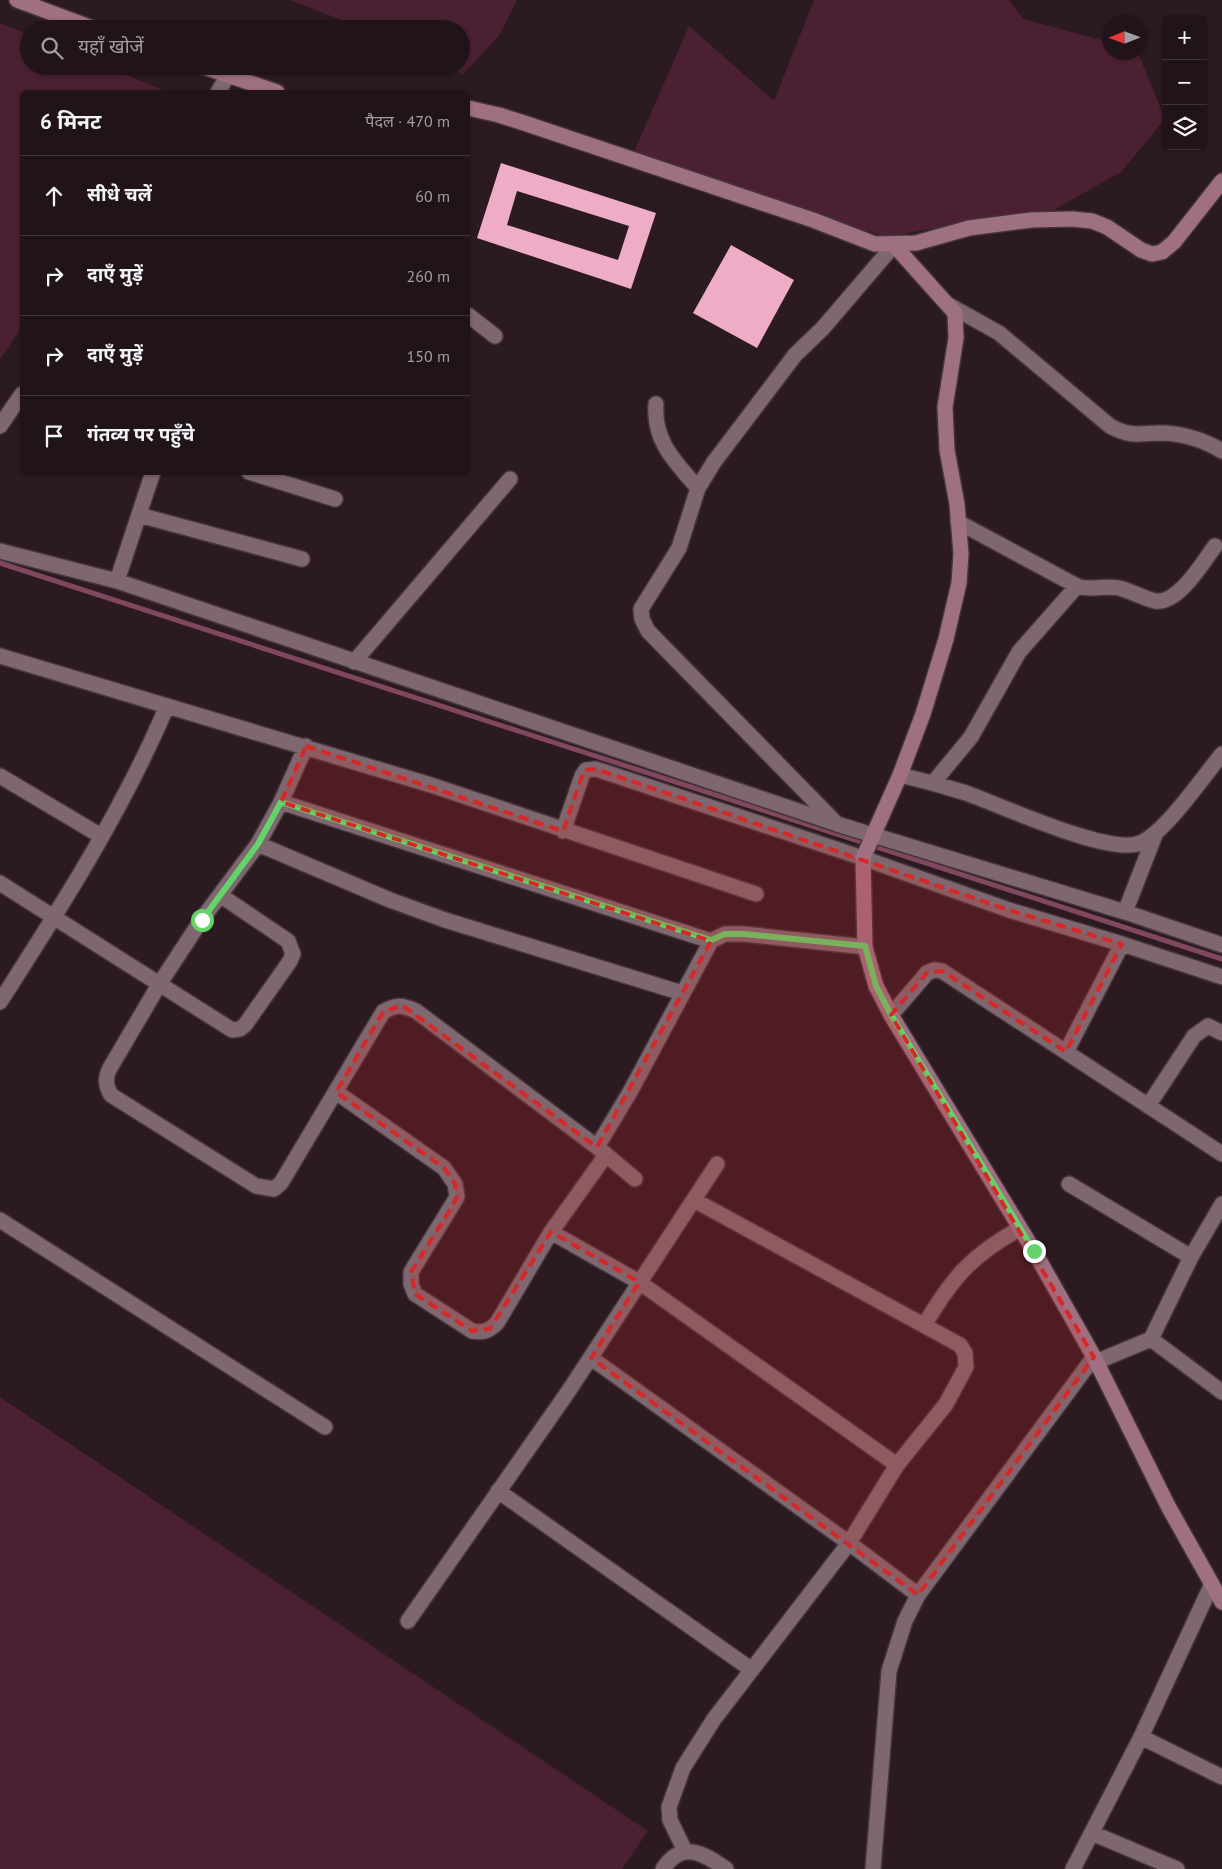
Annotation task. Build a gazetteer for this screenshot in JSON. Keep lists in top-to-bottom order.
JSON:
{
  "north": "left",
  "page": {
    "map_buttons": ["+", "−"],
    "search": "यहाँ खोजें",
    "heading": ["6 मिनट", "पैदल · 470 m"],
    "list": [
      ["सीधे चलें", "60 m"],
      ["दाएँ मुड़ें", "260 m"],
      ["दाएँ मुड़ें", "150 m"],
      "गंतव्य पर पहुँचे"
    ]
  }
}
